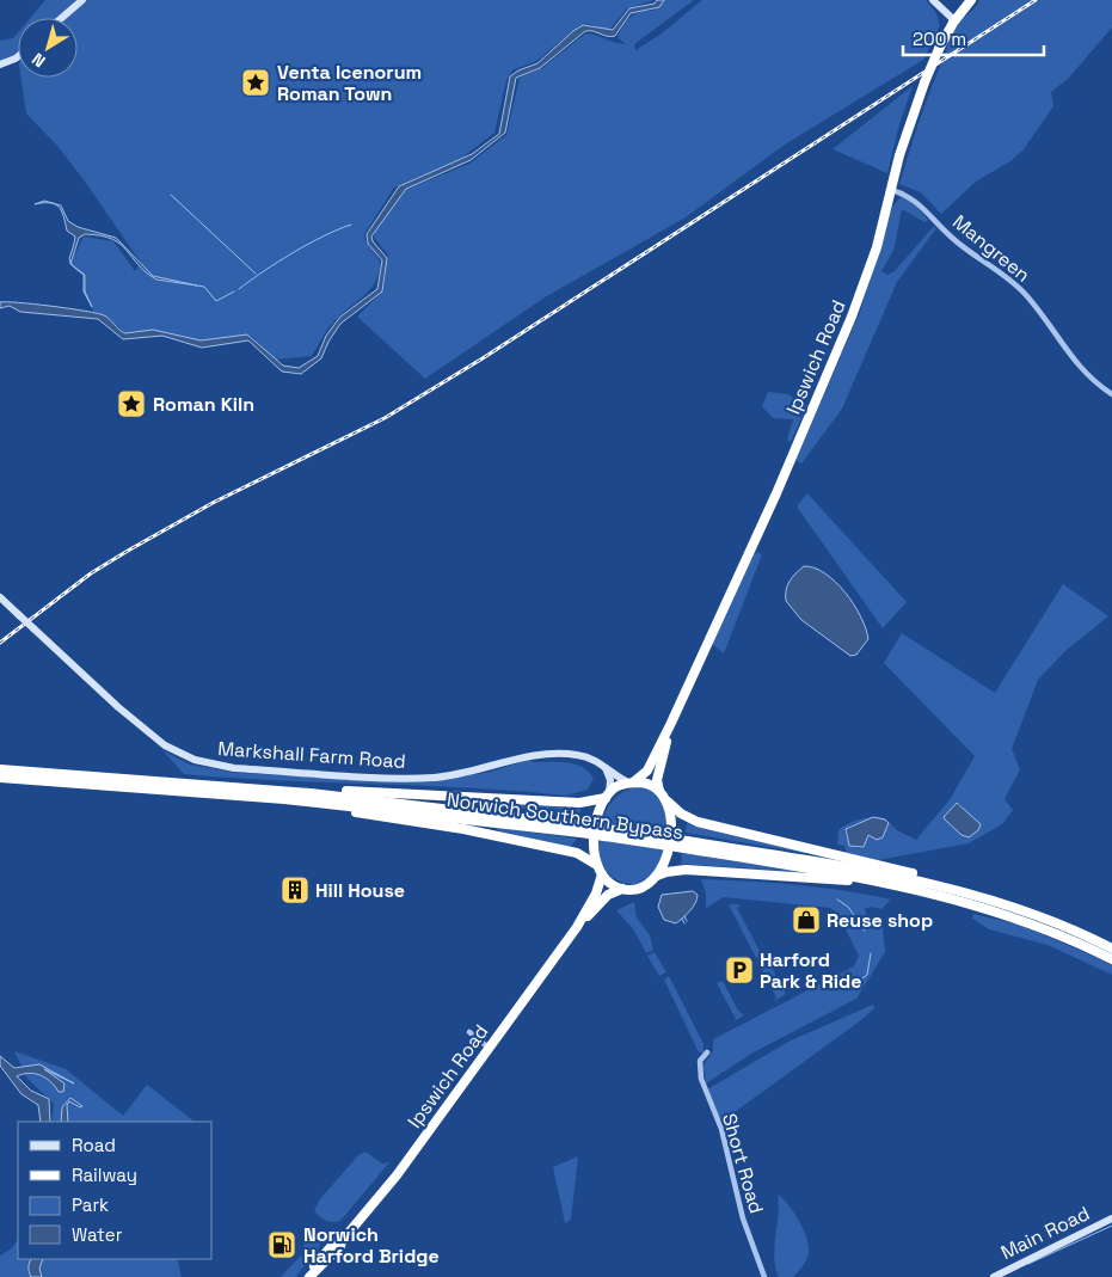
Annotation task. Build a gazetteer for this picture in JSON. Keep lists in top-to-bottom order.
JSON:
{
  "streets": {
    "highway": ["Ipswich Road", "Norwich Southern Bypass"],
    "street": [
      "Mangreen",
      "Markshall Farm Road",
      "Short Road",
      "Main Road"
    ]
  },
  "crossings": [
    ["Mangreen", "Ipswich Road"],
    ["Ipswich Road", "Markshall Farm Road"]
  ],
  "places": {
    "place": ["Venta Icenorum Roman Town", "Roman Kiln"],
    "building": ["Hill House"],
    "shop": ["Reuse shop"],
    "parking": ["Harford Park & Ride"],
    "fuel station": ["Norwich Harford Bridge"]
  },
  "legend": [
    "Road",
    "Railway",
    "Park",
    "Water"
  ],
  "scale_bar": "200 m",
  "north": "bottom left"
}
